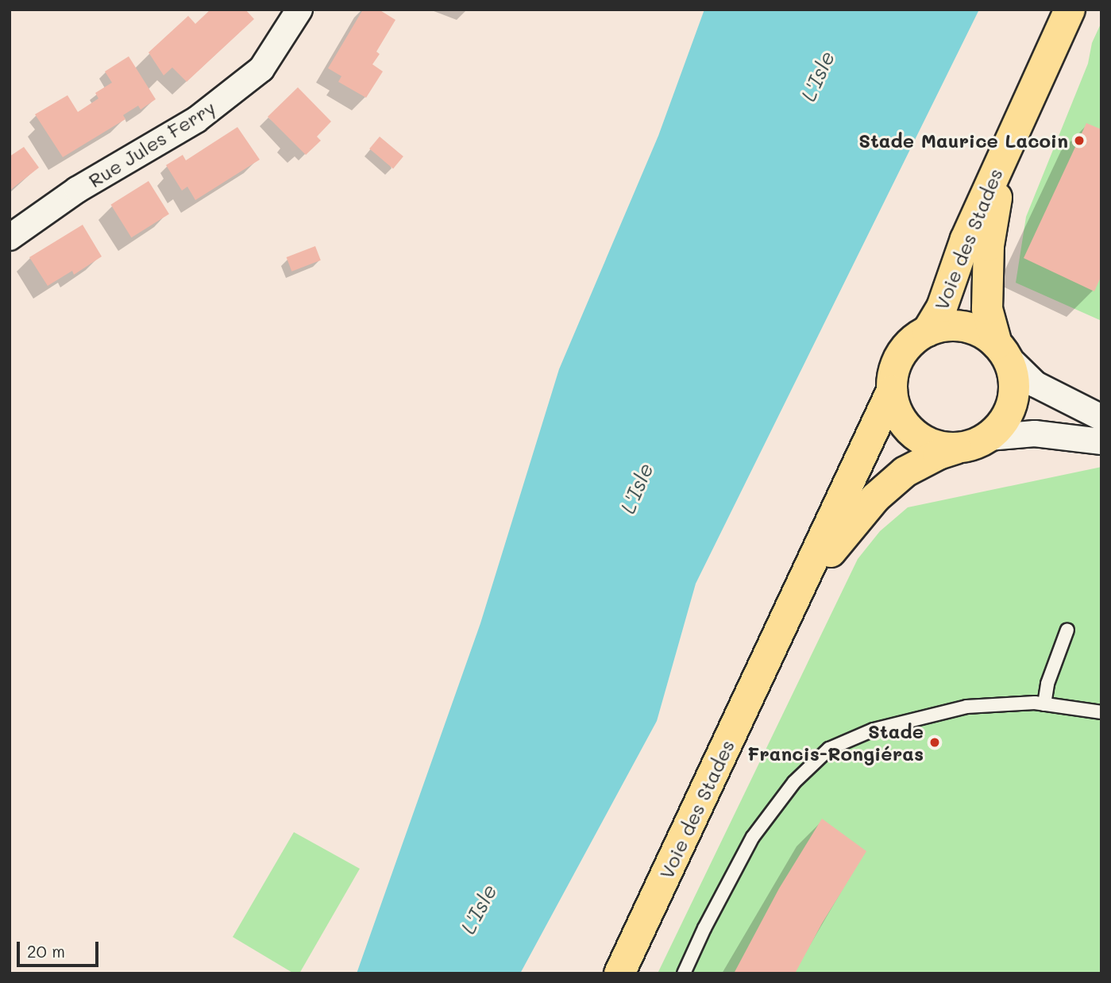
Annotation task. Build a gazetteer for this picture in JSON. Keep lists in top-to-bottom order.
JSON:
{
  "streets": {
    "main road": ["Voie des Stades"],
    "street": ["Rue Jules Ferry"]
  },
  "water": ["L'Isle"],
  "places": ["Stade Maurice Lacoin", "Stade Francis-Rongiéras"],
  "scale_bar": "20 m"
}
